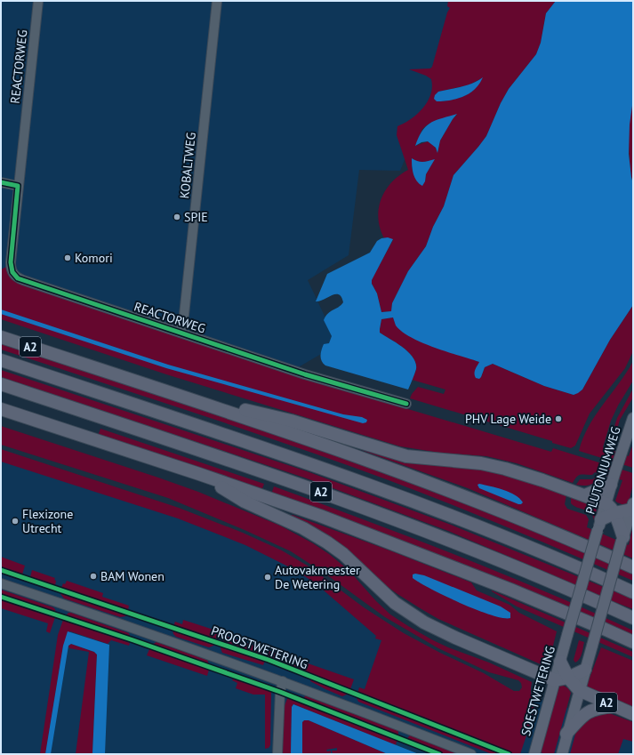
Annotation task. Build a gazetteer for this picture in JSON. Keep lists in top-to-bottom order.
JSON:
{
  "streets": {
    "highway": ["A2"],
    "main road": ["PLUTONIUMWEG", "SOESTWETERING"],
    "street": ["REACTORWEG", "KOBALTWEG", "PROOSTWETERING"]
  },
  "crossings": [
    ["REACTORWEG", "KOBALTWEG"],
    ["A2", "PLUTONIUMWEG"],
    ["A2", "SOESTWETERING"],
    ["PLUTONIUMWEG", "SOESTWETERING"]
  ],
  "places": [
    "SPIE",
    "Komori",
    "PHV Lage Weide",
    "Flexizone Utrecht",
    "BAM Wonen",
    "Autovakmeester De Wetering"
  ]
}
